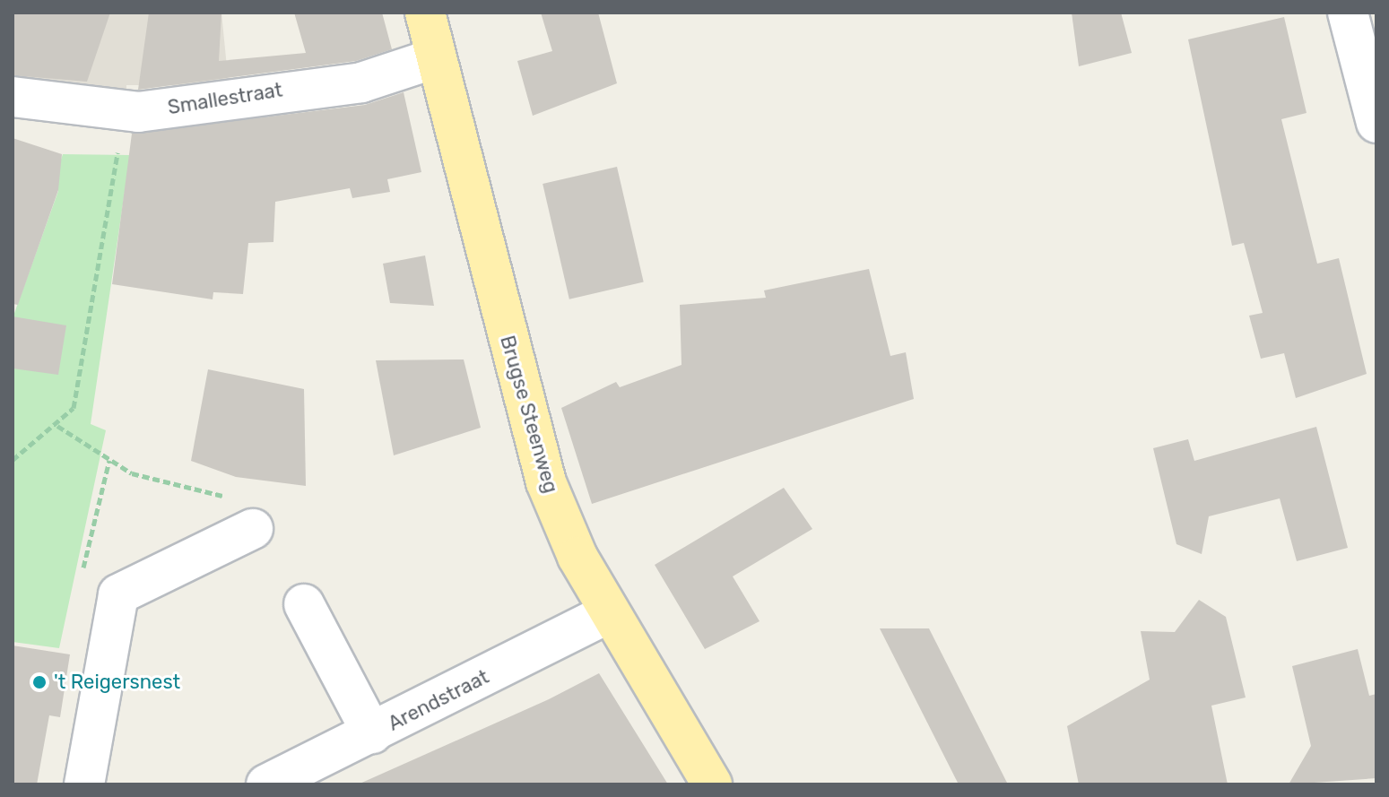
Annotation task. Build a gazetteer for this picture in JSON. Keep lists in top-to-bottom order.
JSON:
{
  "streets": {
    "main road": ["Brugse Steenweg"],
    "street": ["Smallestraat", "Arendstraat"]
  },
  "crossings": [
    ["Smallestraat", "Brugse Steenweg"],
    ["Brugse Steenweg", "Arendstraat"]
  ],
  "places": ["'t Reigersnest"]
}
